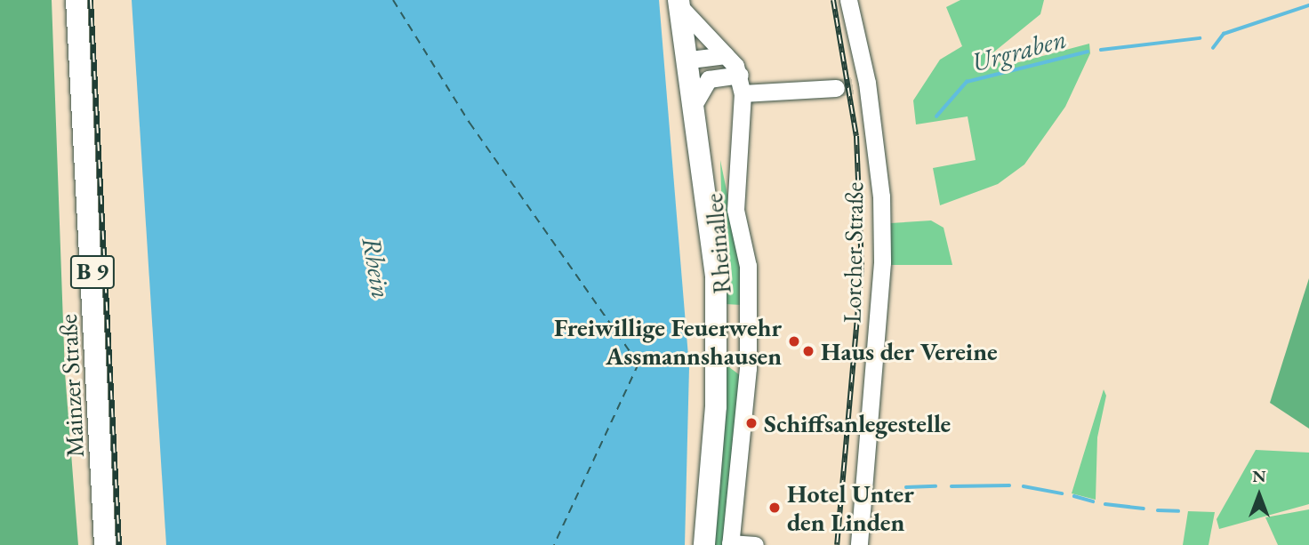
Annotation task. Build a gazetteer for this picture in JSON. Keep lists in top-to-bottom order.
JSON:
{
  "streets": {
    "main road": ["B 9", "Mainzer Straße"],
    "street": ["Rheinallee", "Lorcher Straße"]
  },
  "water": ["Urgraben", "Rhein"],
  "places": [
    "Freiwillige Feuerwehr Assmannshausen",
    "Haus der Vereine",
    "Schiffsanlegestelle",
    "Hotel Unter den Linden"
  ],
  "north": "top"
}
